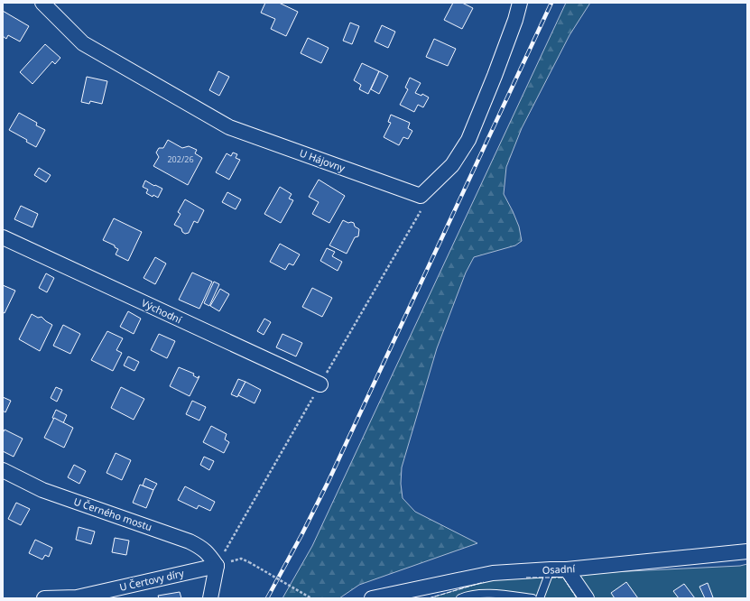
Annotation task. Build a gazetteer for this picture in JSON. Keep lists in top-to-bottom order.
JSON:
{
  "streets": {
    "street": [
      "U Hájovny",
      "Východní",
      "U Černého mostu",
      "Osadní",
      "U Čertovy díry"
    ]
  },
  "crossings": [
    ["U Černého mostu", "U Čertovy díry"]
  ],
  "house_numbers": ["202/26"]
}
